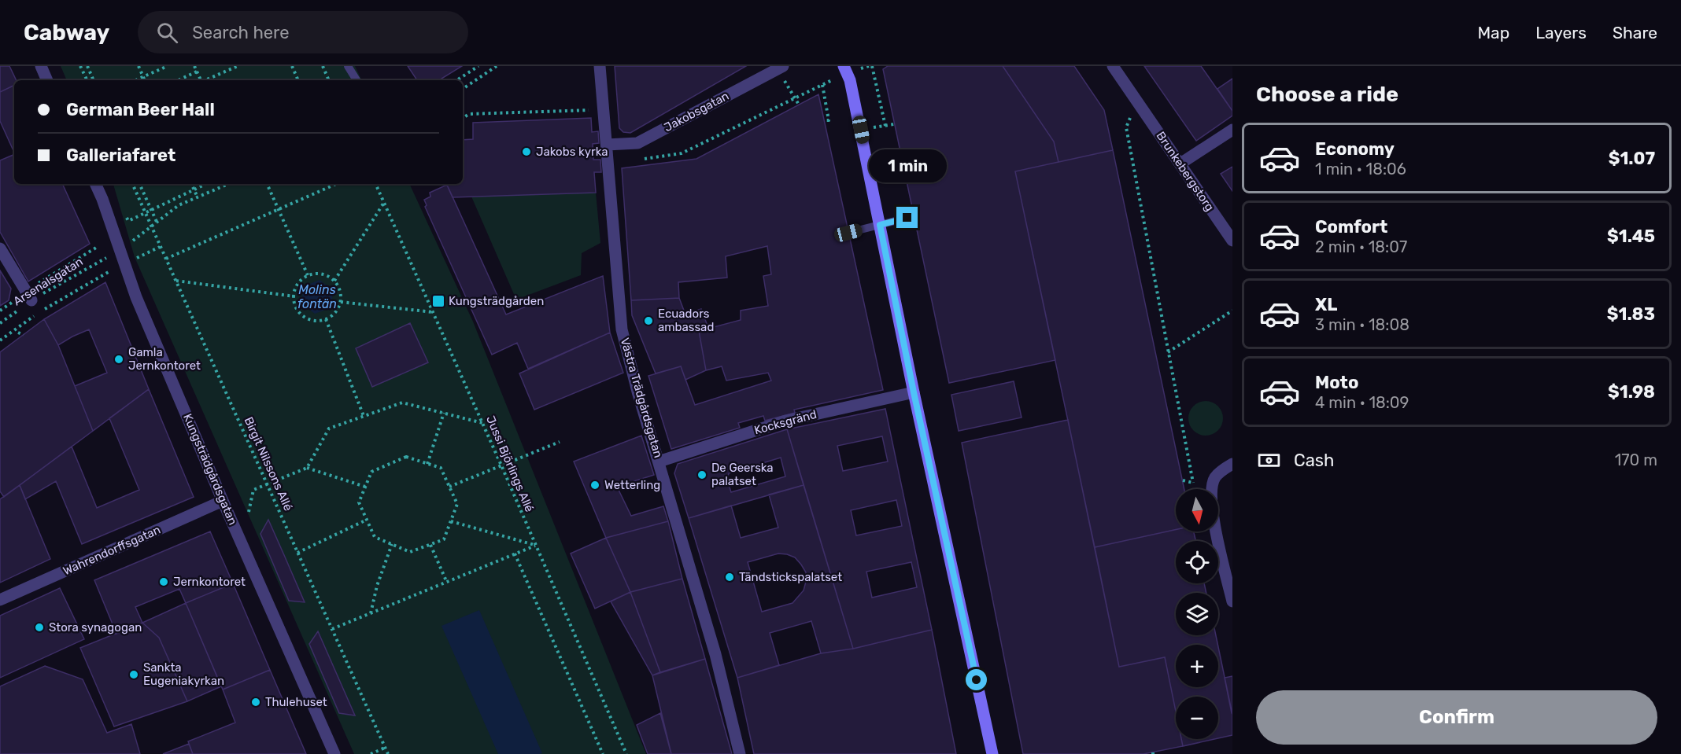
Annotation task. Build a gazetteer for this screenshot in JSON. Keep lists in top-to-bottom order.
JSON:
{
  "streets": {
    "street": [
      "Jakobsgatan",
      "Brunkebergstorg",
      "Västra Trädgårdsgatan",
      "Kocksgränd",
      "Kungsträdgårdsgatan",
      "Wahrendorffsgatan"
    ],
    "path": ["Arsenalsgatan", "Birgit Nilssons Allé", "Jussi Björlings Allé"]
  },
  "crossings": [
    ["Jakobsgatan", "Västra Trädgårdsgatan"],
    ["Västra Trädgårdsgatan", "Kocksgränd"],
    ["Kungsträdgårdsgatan", "Wahrendorffsgatan"]
  ],
  "water": ["Molins fontän"],
  "places": {
    "other": [
      "Jakobs kyrka",
      "Ecuadors ambassad",
      "Gamla Jernkontoret",
      "De Geerska palatset",
      "Wetterling",
      "Tändstickspalatset",
      "Jernkontoret",
      "Stora synagogan",
      "Sankta Eugeniakyrkan",
      "Thulehuset"
    ],
    "transit": ["Kungsträdgården"]
  },
  "north": "bottom",
  "page": {
    "header": "Cabway",
    "search": "Search here",
    "nav": ["Map", "Layers", "Share"],
    "heading": "Choose a ride",
    "banner": ["German Beer Hall", "Galleriafaret"],
    "list": [
      {
        "name": "Economy",
        "note": "1 min · 18:06",
        "value": "$1.07"
      },
      {
        "name": "Comfort",
        "note": "2 min · 18:07",
        "value": "$1.45"
      },
      {
        "name": "XL",
        "note": "3 min · 18:08",
        "value": "$1.83"
      },
      {
        "name": "Moto",
        "note": "4 min · 18:09",
        "value": "$1.98"
      }
    ],
    "bubble": "1 min",
    "pay": ["Cash", "170 m"],
    "map_buttons": ["+", "−"],
    "buttons": "Confirm"
  }
}
